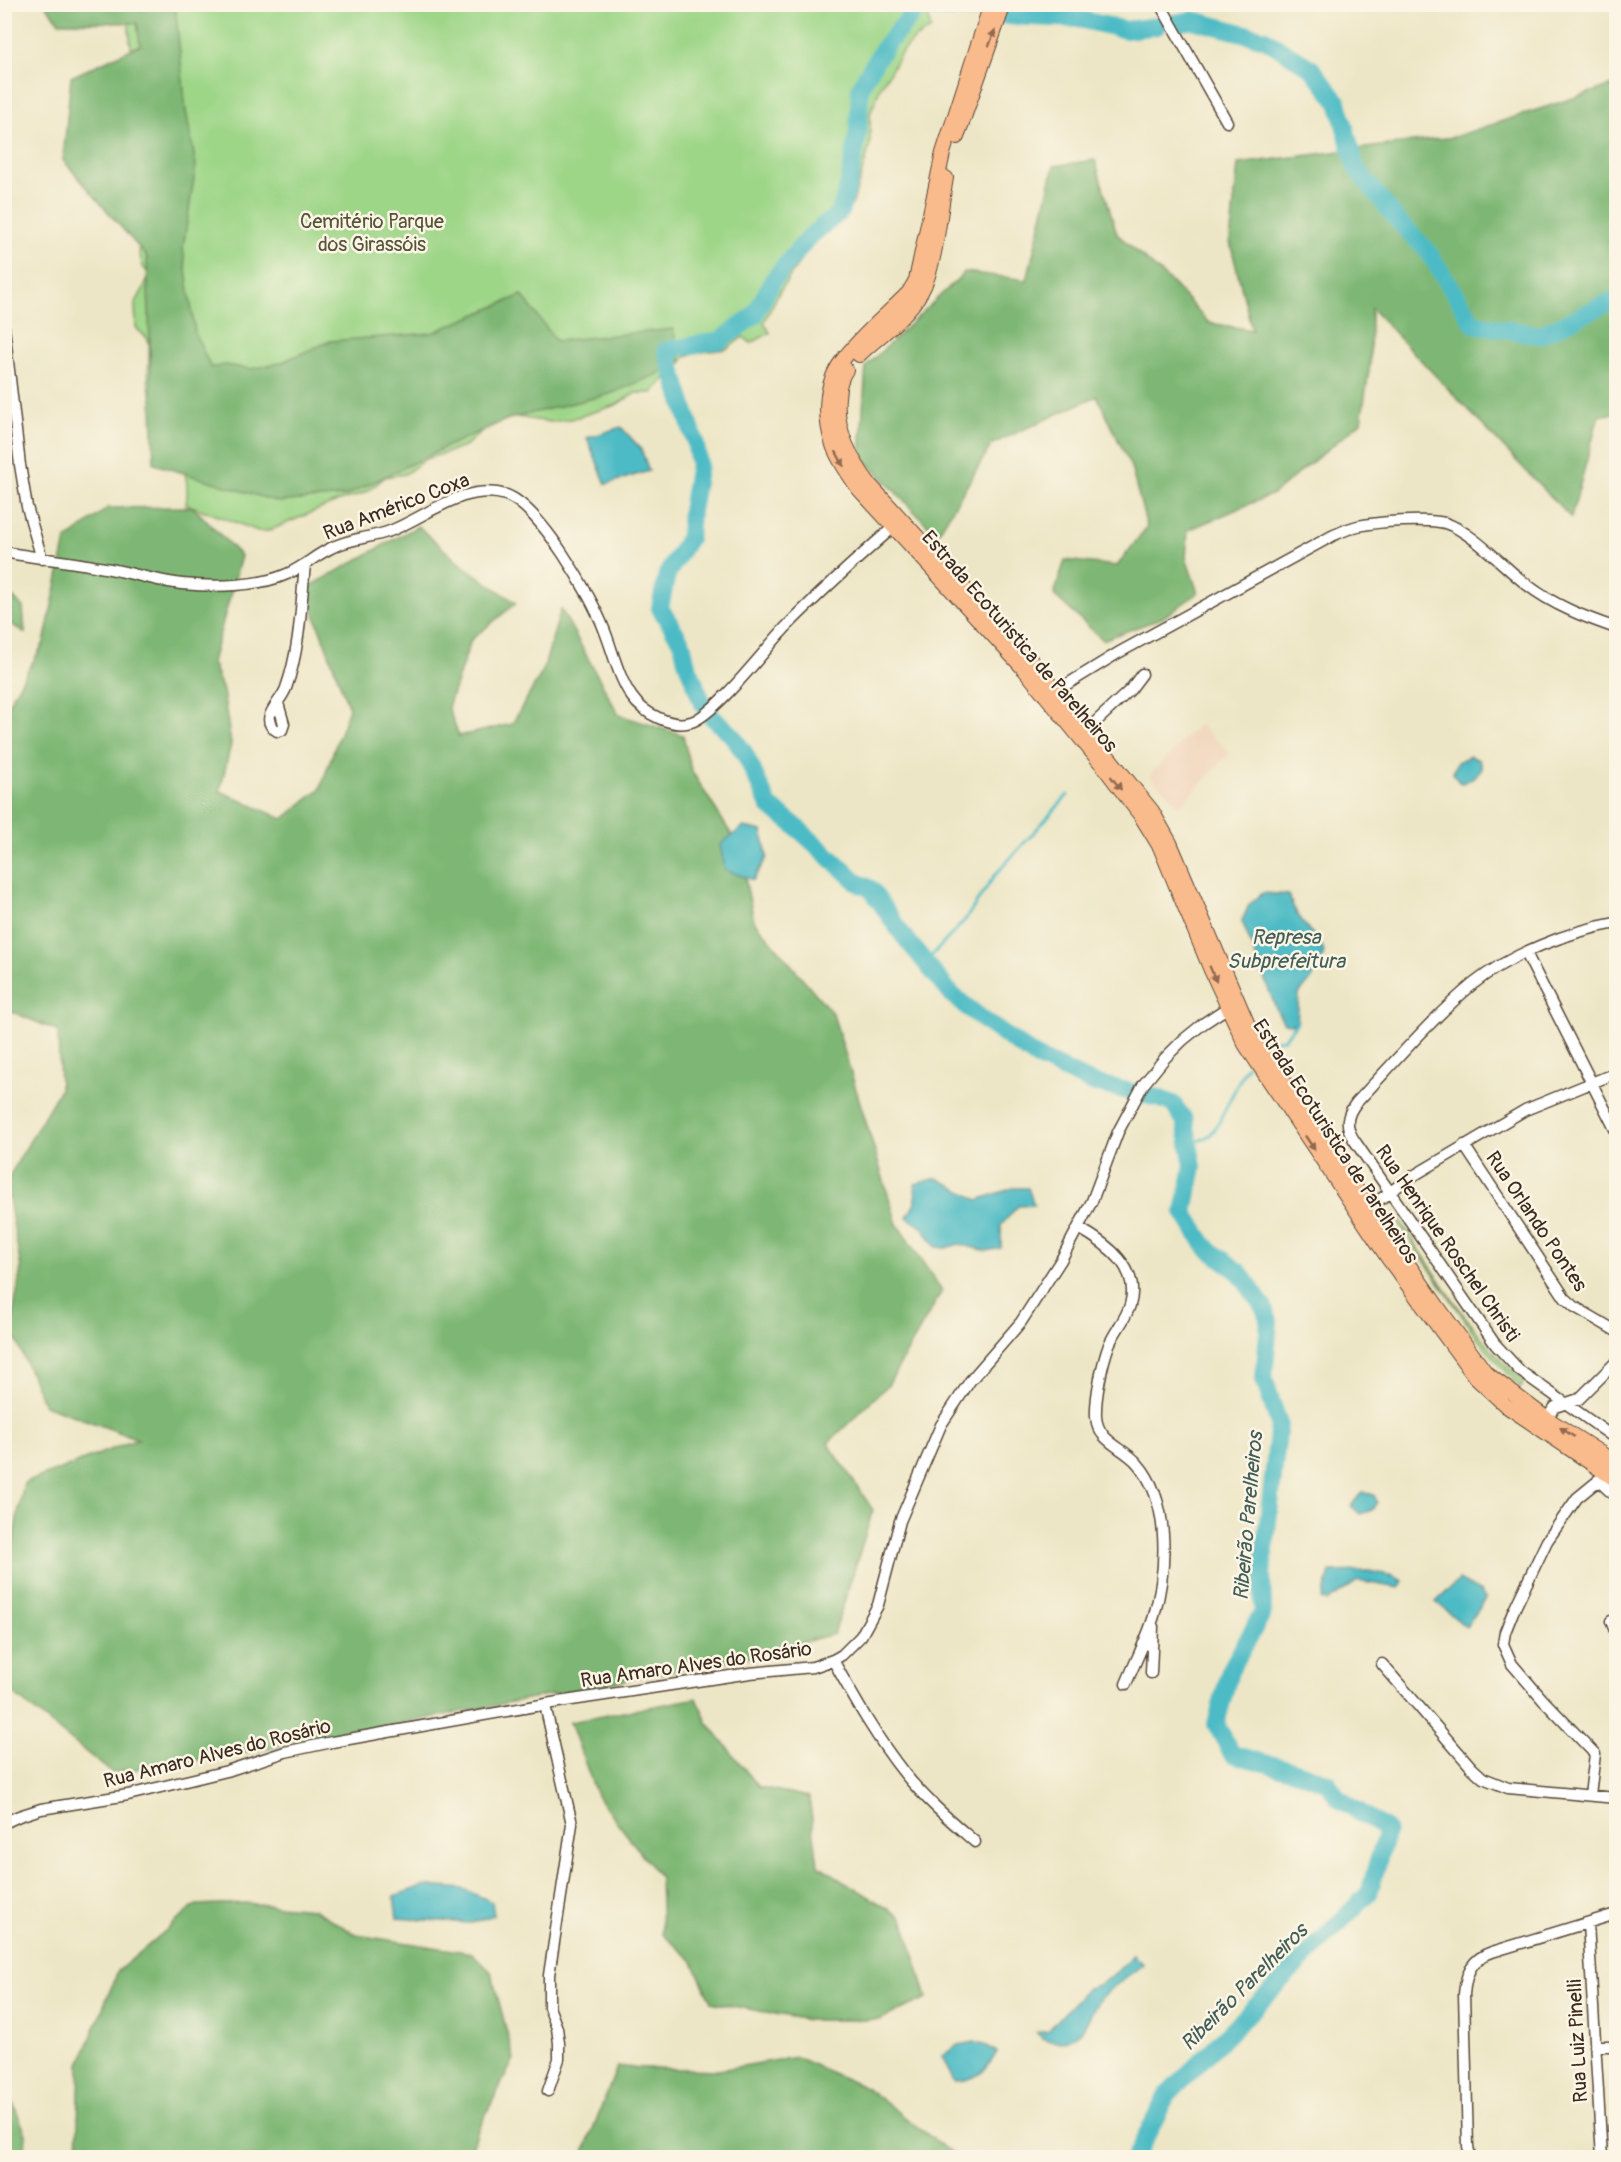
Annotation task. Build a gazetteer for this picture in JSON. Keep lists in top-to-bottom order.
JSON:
{
  "streets": {
    "main road": ["Estrada Ecoturistica de Parelheiros"],
    "street": [
      "Rua Américo Coxa",
      "Rua Orlando Pontes",
      "Rua Henrique Roschel Christi",
      "Rua Amaro Alves do Rosário",
      "Rua Luiz Pinelli"
    ]
  },
  "crossings": [
    ["Rua Américo Coxa", "Estrada Ecoturistica de Parelheiros"],
    ["Estrada Ecoturistica de Parelheiros", "Rua Amaro Alves do Rosário"]
  ],
  "water": ["Represa Subprefeitura", "Ribeirão Parelheiros"],
  "parks": ["Cemitério Parque dos Girassóis"]
}
